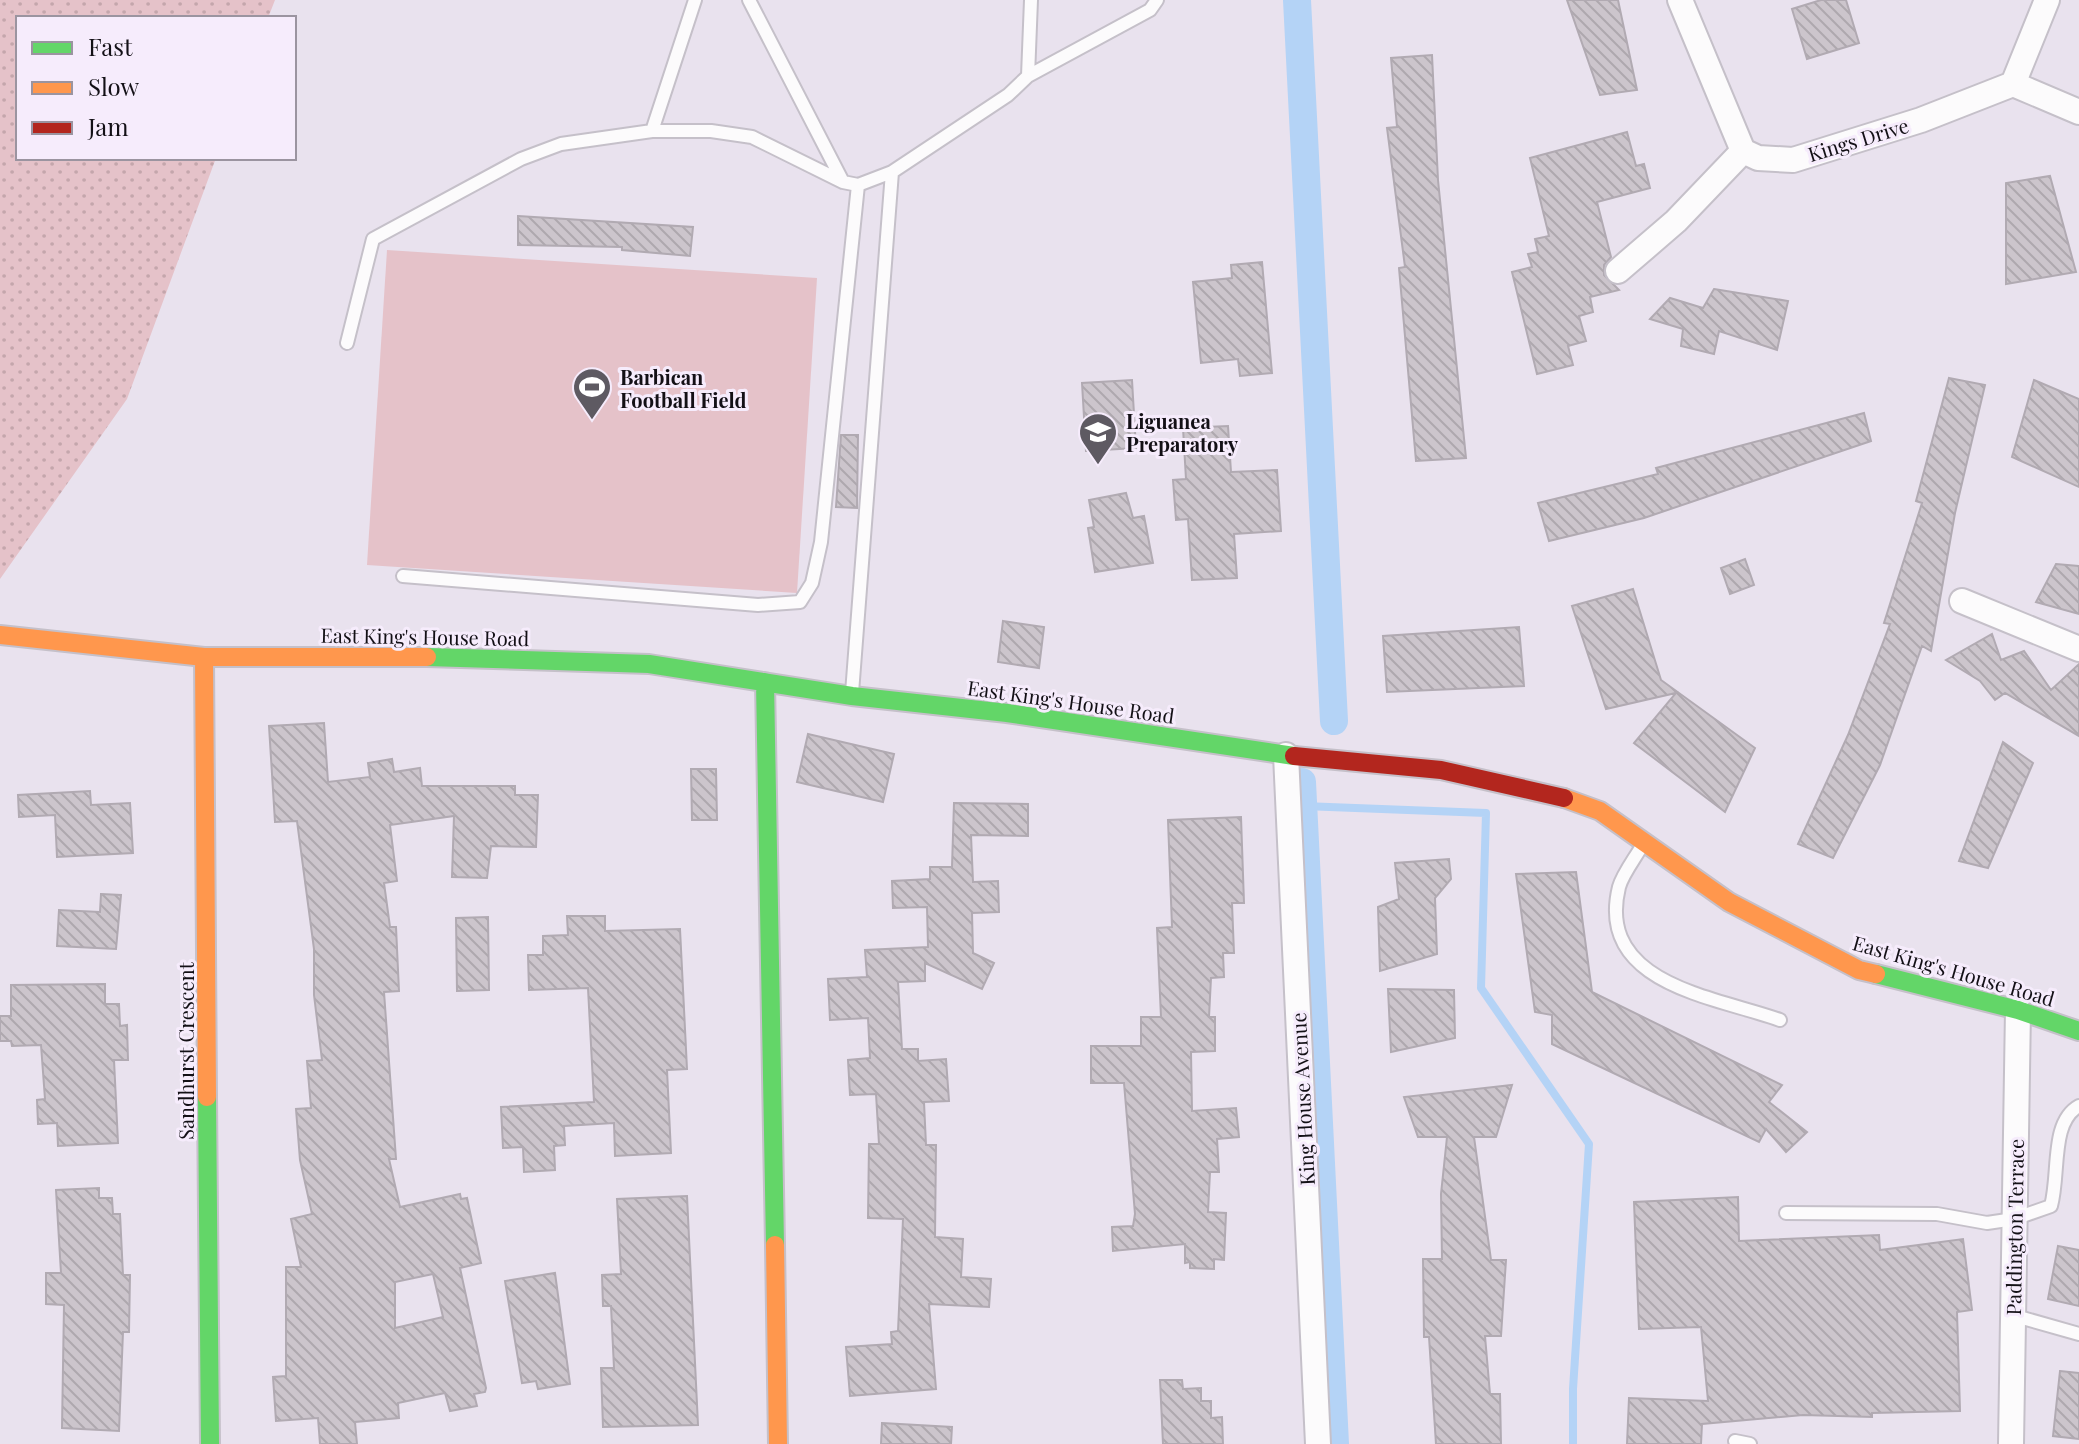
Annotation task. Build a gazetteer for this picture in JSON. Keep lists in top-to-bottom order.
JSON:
{
  "streets": {
    "main road": ["East King's House Road", "Sandhurst Crescent"],
    "street": ["Kings Drive", "King House Avenue", "Paddington Terrace"]
  },
  "crossings": [
    ["East King's House Road", "Sandhurst Crescent"],
    ["East King's House Road", "King House Avenue"],
    ["East King's House Road", "Paddington Terrace"]
  ],
  "places": {
    "sports": ["Barbican Football Field"],
    "school or university": ["Liguanea Preparatory"]
  },
  "legend": ["Fast", "Slow", "Jam"]
}
